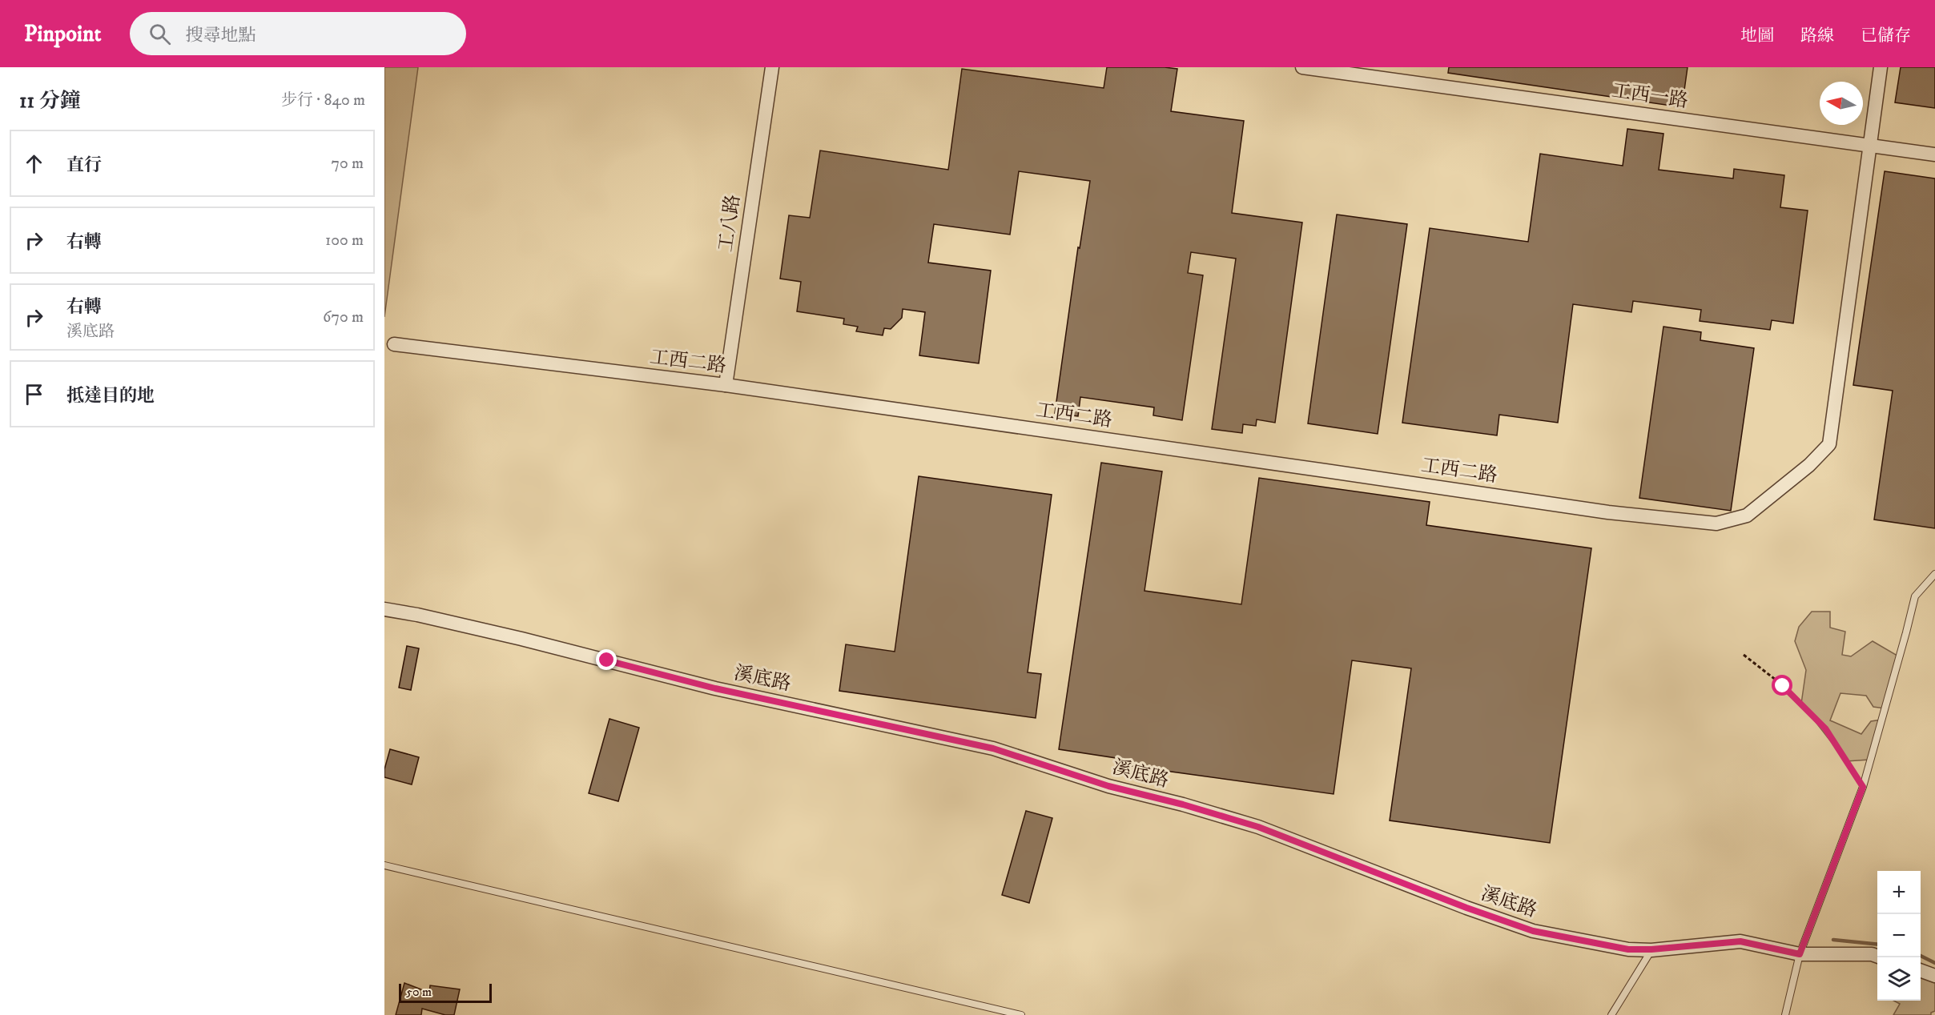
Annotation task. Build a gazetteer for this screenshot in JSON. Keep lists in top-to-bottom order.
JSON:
{
  "streets": {
    "street": [
      "工西一路",
      "工八路",
      "工西二路",
      "溪底路"
    ]
  },
  "crossings": [
    ["工西一路", "工西二路"],
    ["工八路", "工西二路"]
  ],
  "scale_bar": "50 m",
  "north": "left",
  "page": {
    "header": "Pinpoint",
    "search": "搜尋地點",
    "nav": ["地圖", "路線", "已儲存"],
    "heading": ["11 分鐘", "步行 · 840 m"],
    "list": [
      ["直行", "70 m"],
      ["右轉", "100 m"],
      ["右轉", "溪底路", "670 m"],
      "抵達目的地"
    ],
    "map_buttons": ["+", "−"],
    "scale": "50 m"
  }
}
